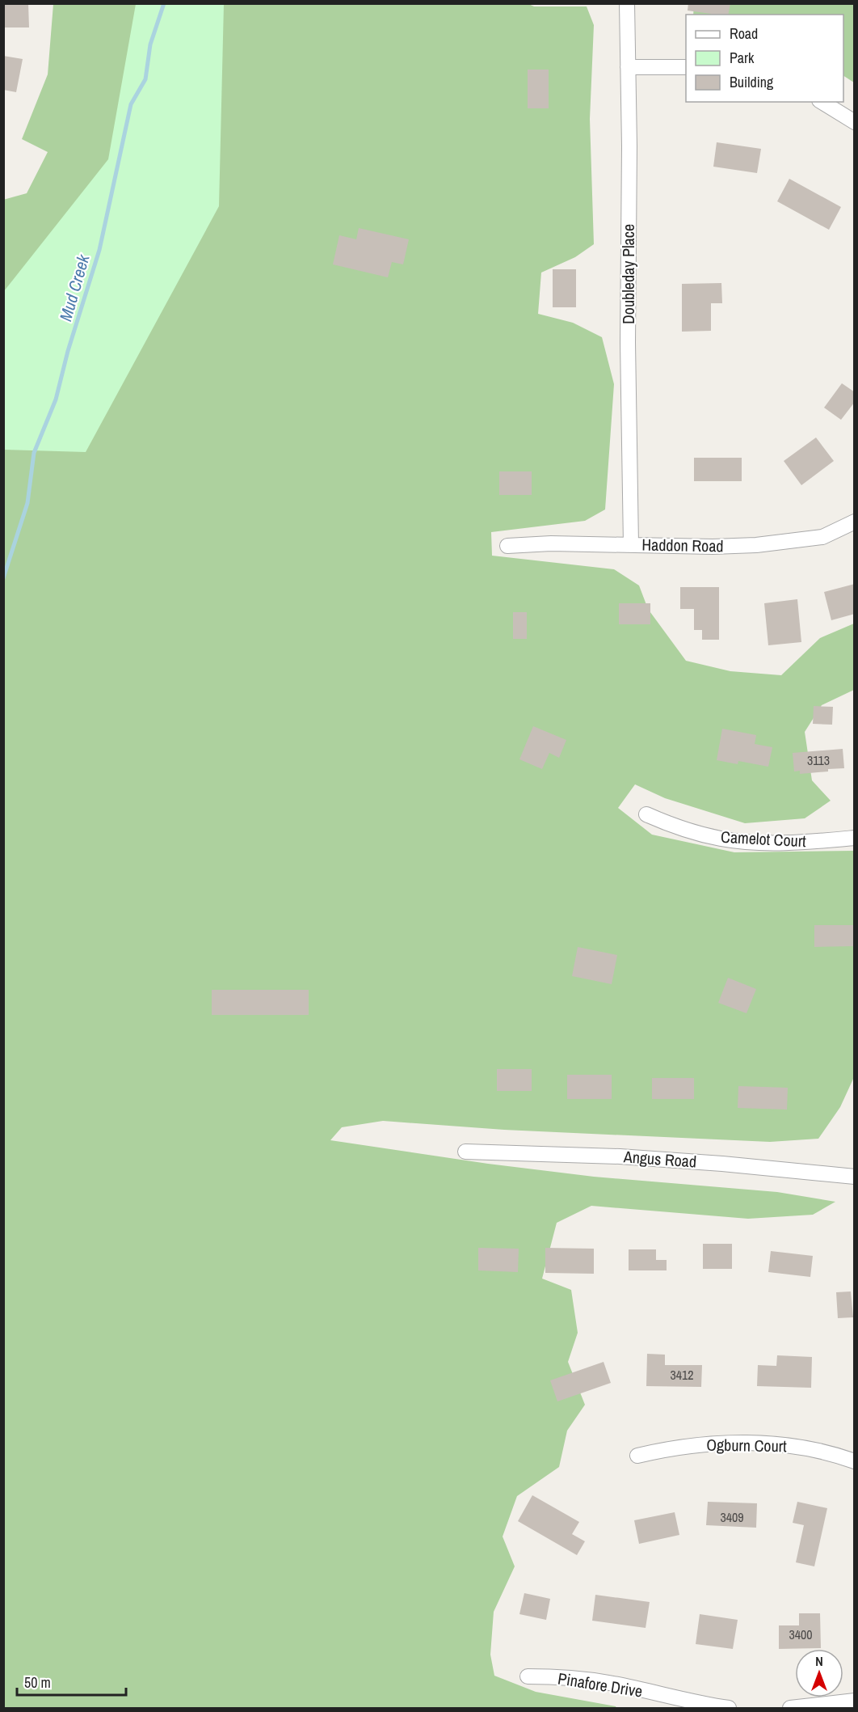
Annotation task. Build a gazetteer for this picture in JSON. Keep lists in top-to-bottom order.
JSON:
{
  "streets": {
    "street": [
      "Doubleday Place",
      "Haddon Road",
      "Camelot Court",
      "Angus Road",
      "Ogburn Court",
      "Pinafore Drive"
    ]
  },
  "crossings": [
    ["Doubleday Place", "Haddon Road"]
  ],
  "water": ["Mud Creek"],
  "house_numbers": [
    "3113",
    "3412",
    "3409",
    "3400"
  ],
  "legend": ["Road", "Park", "Building"],
  "scale_bar": "50 m",
  "north": "top"
}
